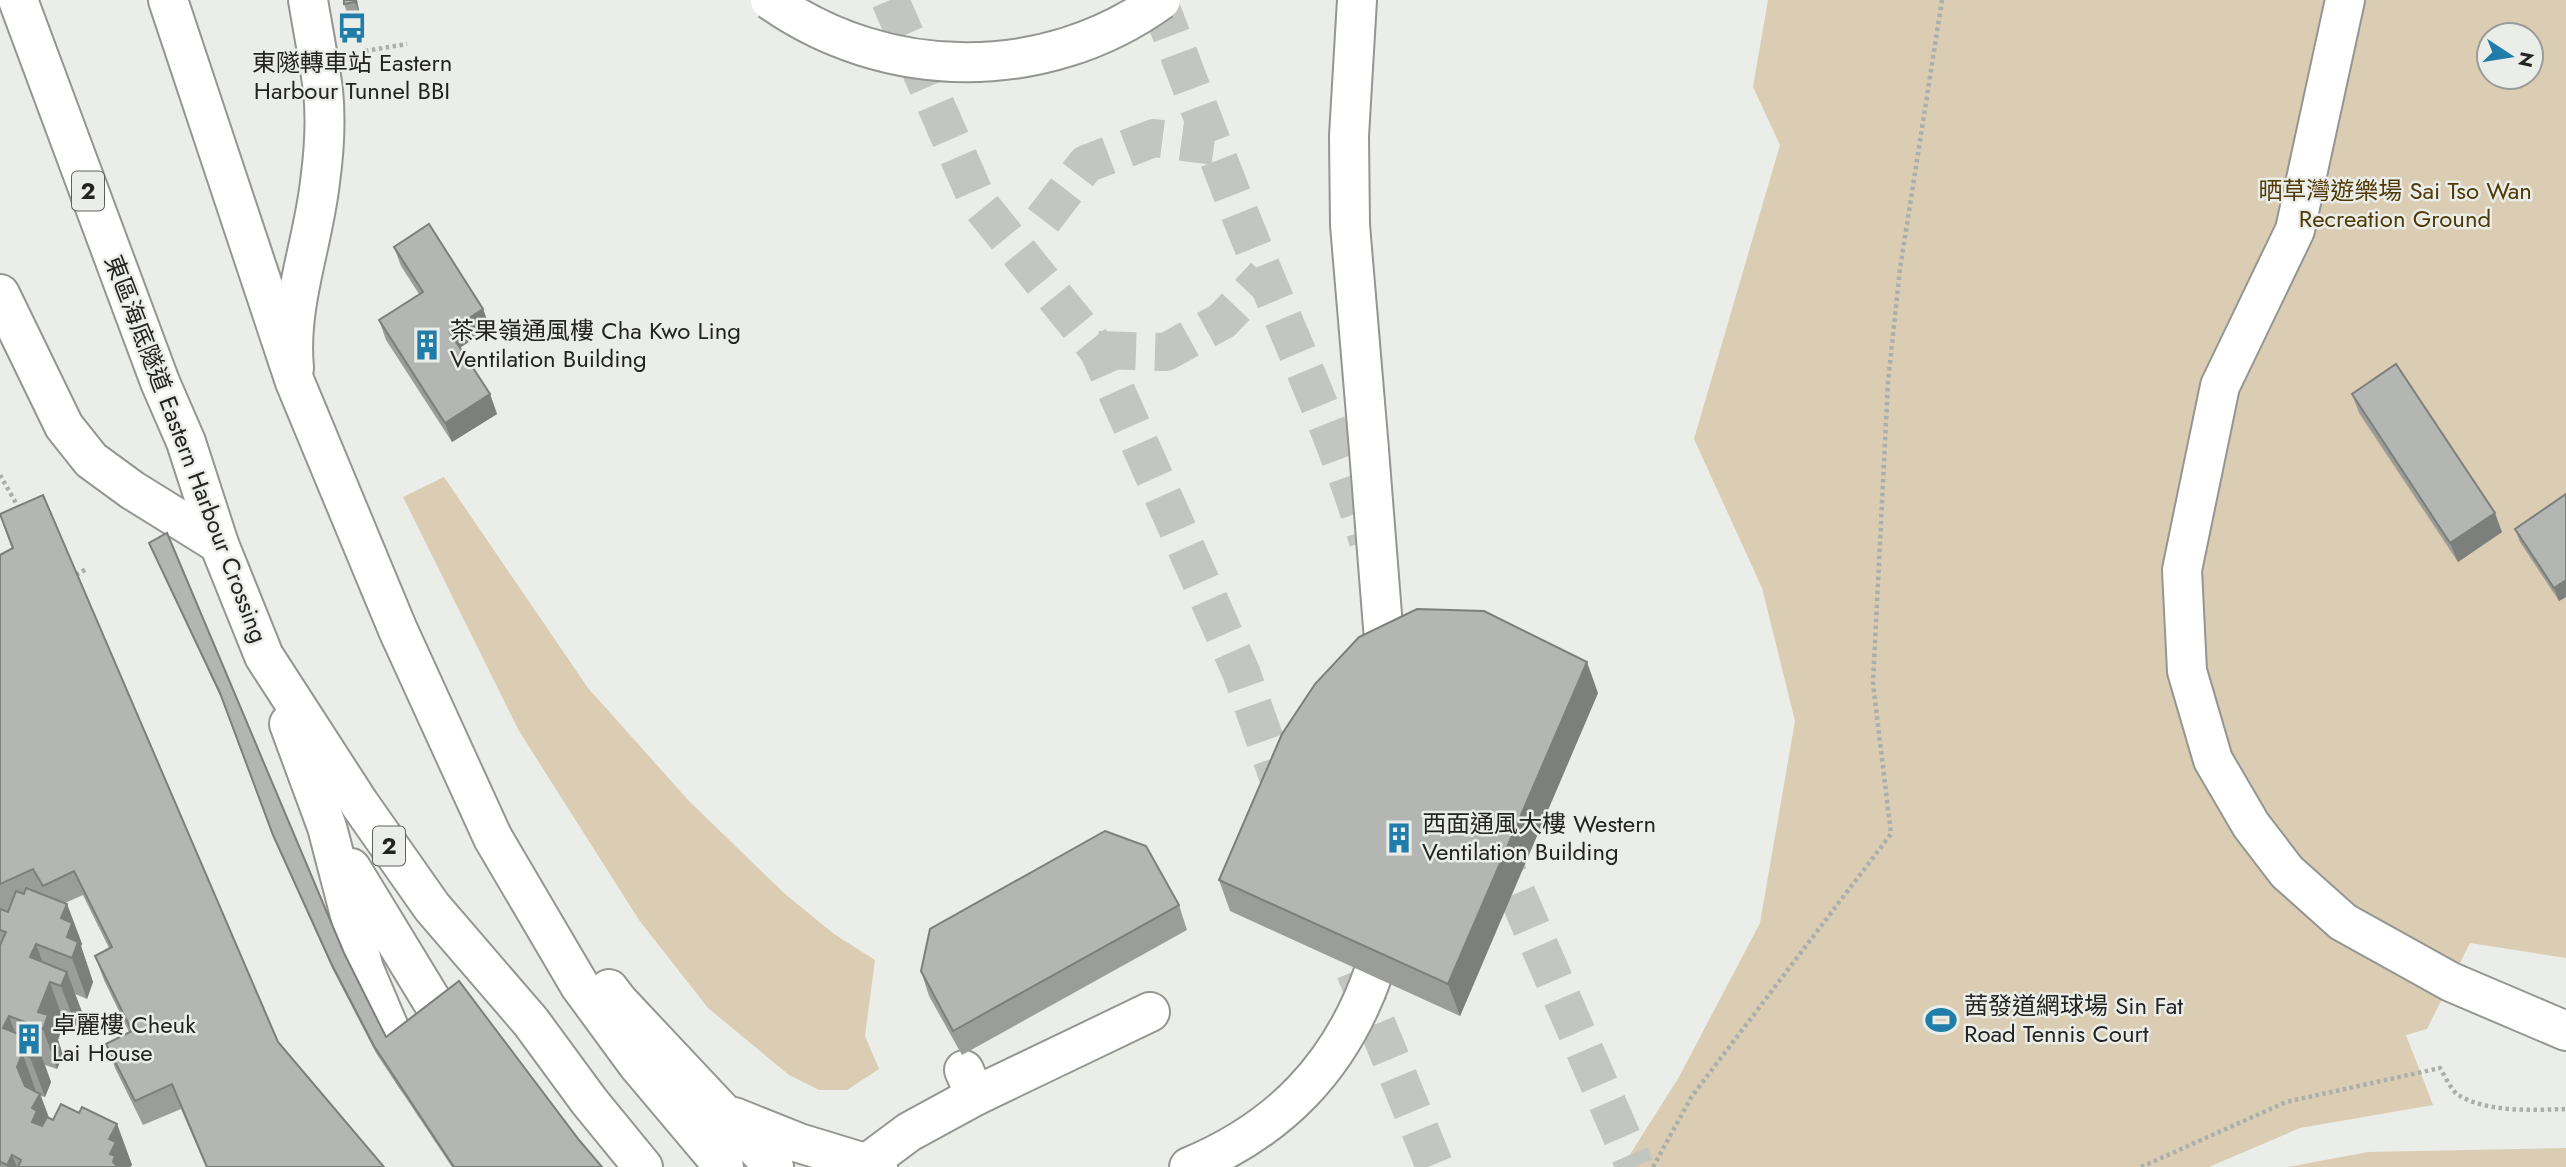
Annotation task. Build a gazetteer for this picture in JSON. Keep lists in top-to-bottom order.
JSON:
{
  "streets": {
    "main road": ["2", "東區海底隧道 Eastern Harbour Crossing"]
  },
  "parks": ["晒草灣遊樂場 Sai Tso Wan Recreation Ground"],
  "places": {
    "bus stop": ["東隧轉車站 Eastern Harbour Tunnel BBI"],
    "building": ["茶果嶺通風樓 Cha Kwo Ling Ventilation Building", "西面通風大樓 Western Ventilation Building", "卓麗樓 Cheuk Lai House"],
    "sports": ["茜發道網球場 Sin Fat Road Tennis Court"]
  },
  "north": "right"
}
